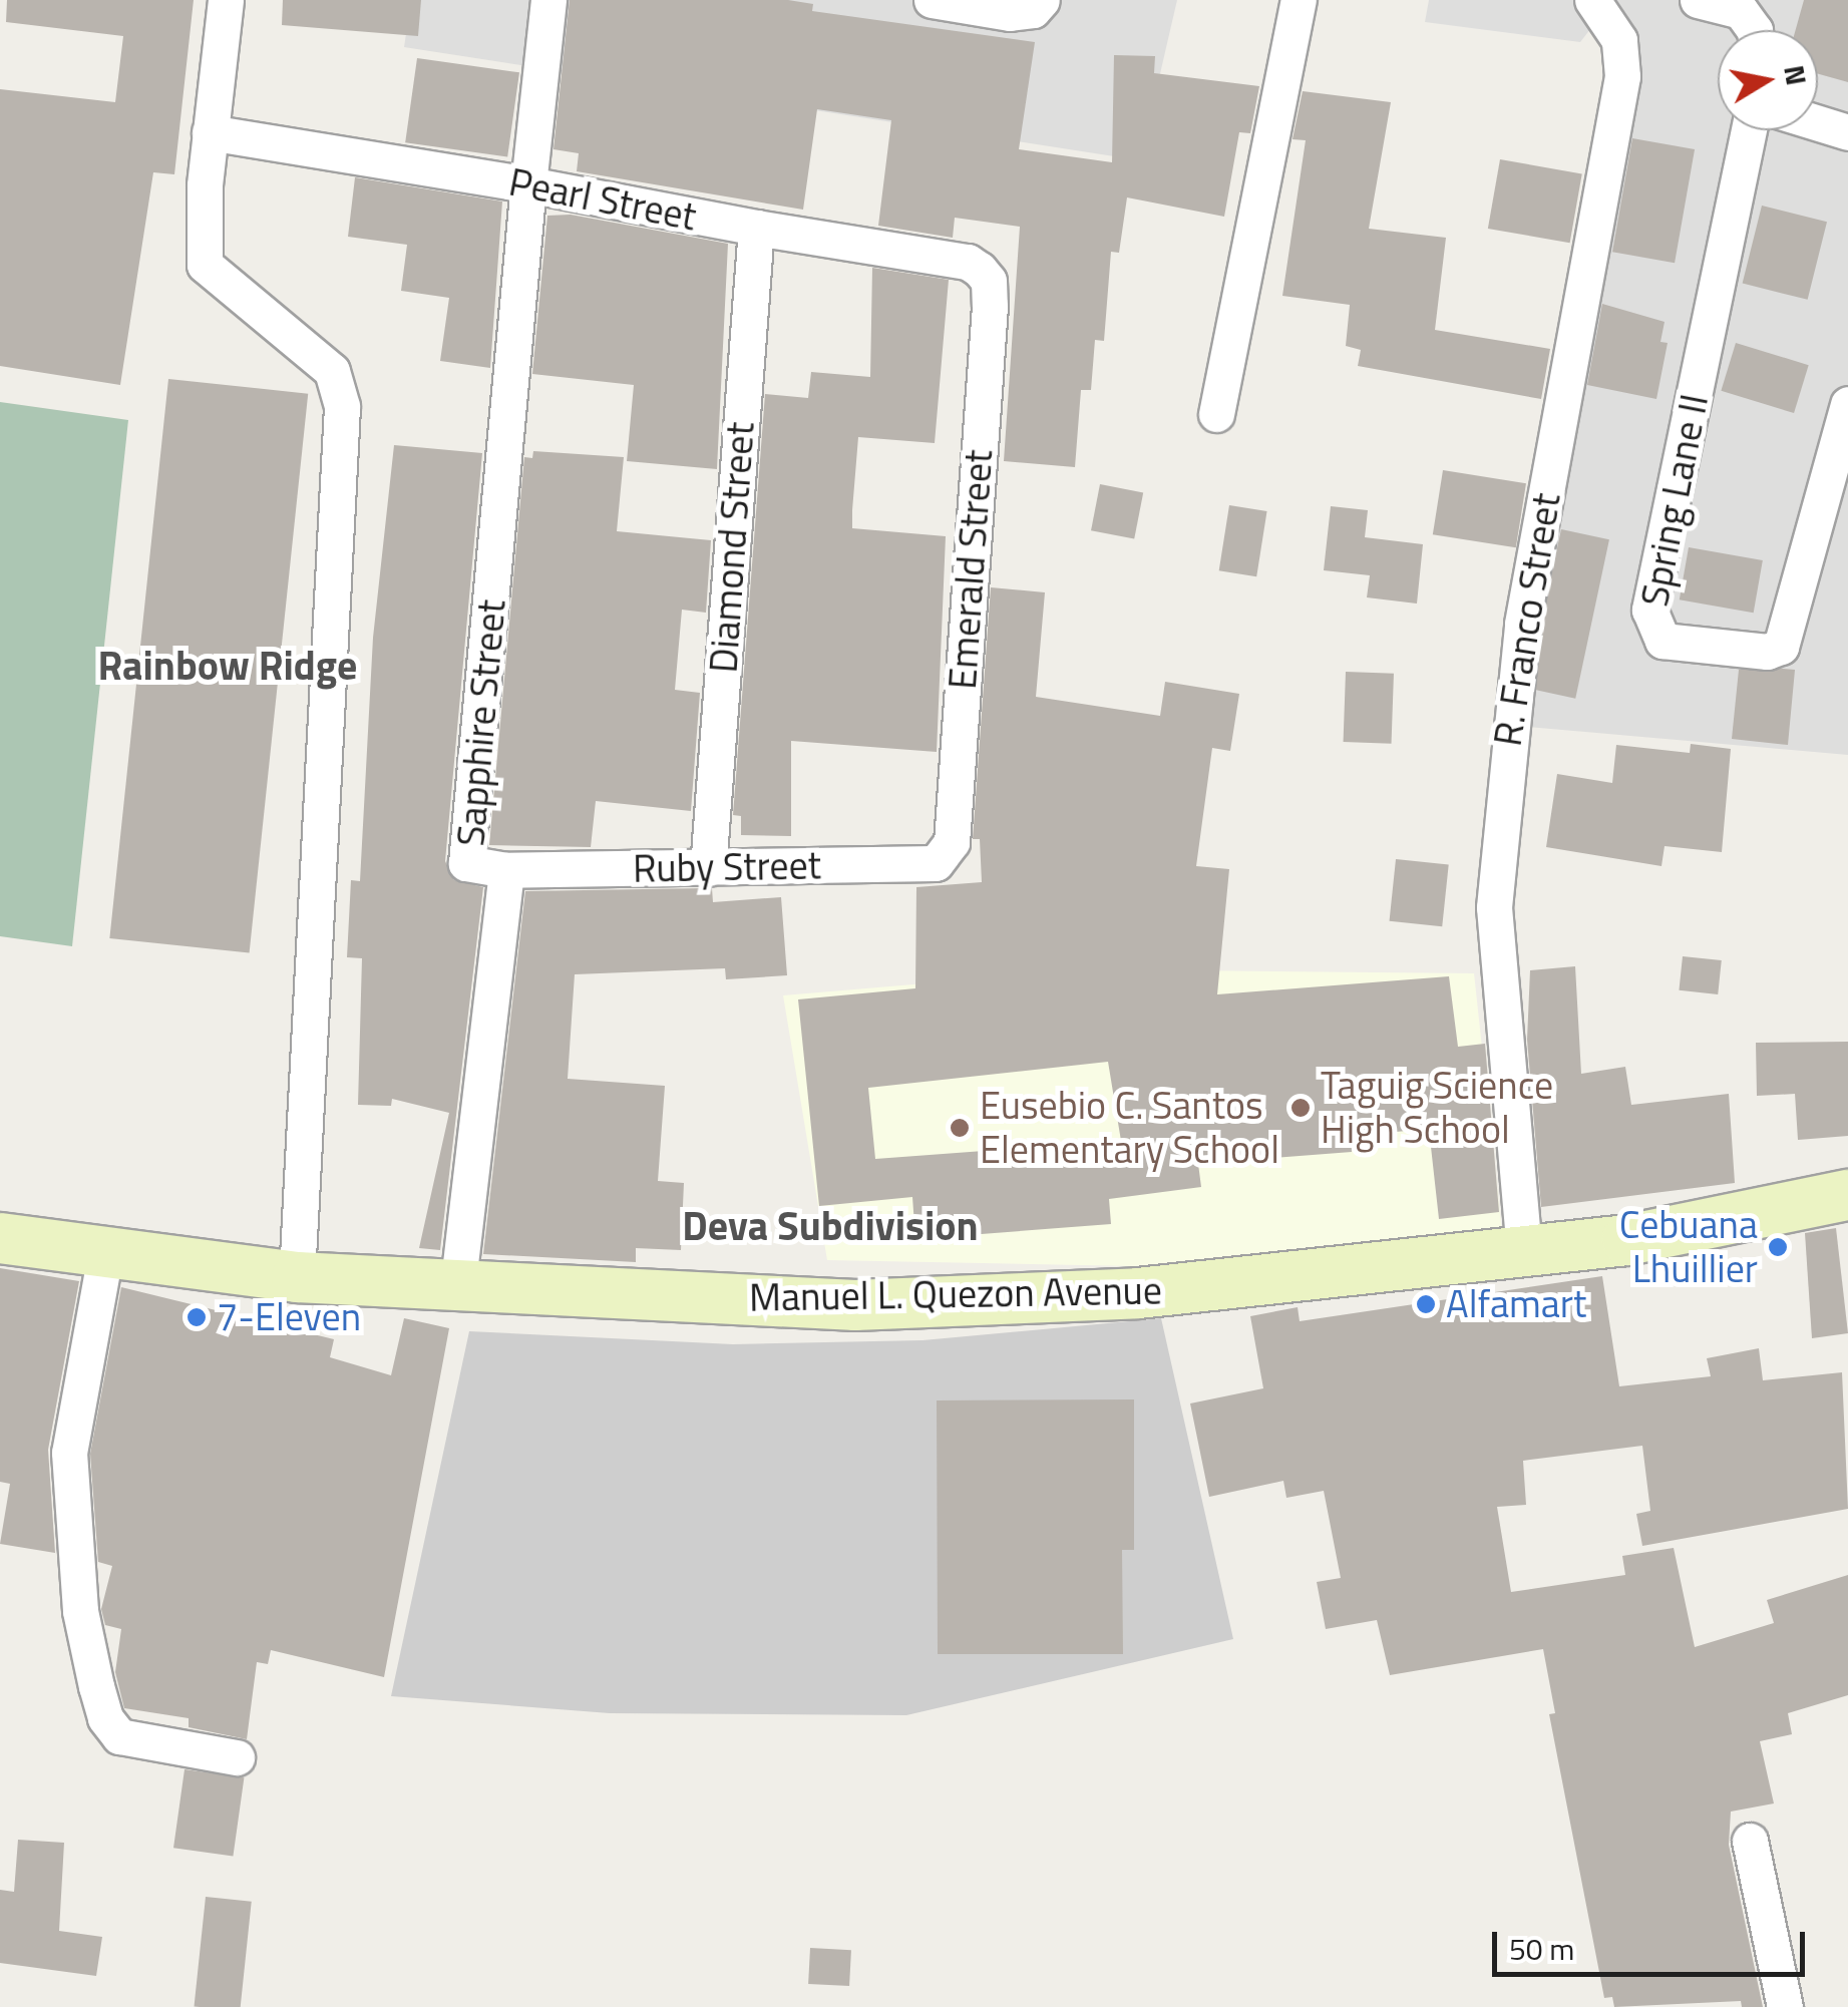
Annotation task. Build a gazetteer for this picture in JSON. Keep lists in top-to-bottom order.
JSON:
{
  "streets": {
    "main road": ["Manuel L. Quezon Avenue"],
    "street": [
      "Pearl Street",
      "Spring Lane II",
      "Diamond Street",
      "Emerald Street",
      "R. Franco Street",
      "Sapphire Street",
      "Ruby Street"
    ]
  },
  "crossings": [
    ["Pearl Street", "Diamond Street"],
    ["Pearl Street", "Emerald Street"],
    ["Pearl Street", "Sapphire Street"],
    ["Diamond Street", "Ruby Street"],
    ["Emerald Street", "Ruby Street"],
    ["R. Franco Street", "Manuel L. Quezon Avenue"],
    ["Sapphire Street", "Ruby Street"],
    ["Sapphire Street", "Manuel L. Quezon Avenue"]
  ],
  "districts": ["Rainbow Ridge", "Deva Subdivision"],
  "places": [
    "Taguig Science High School",
    "Eusebio C. Santos Elementary School",
    "Cebuana Lhuillier",
    "Alfamart",
    "7-Eleven"
  ],
  "scale_bar": "50 m",
  "north": "right"
}
